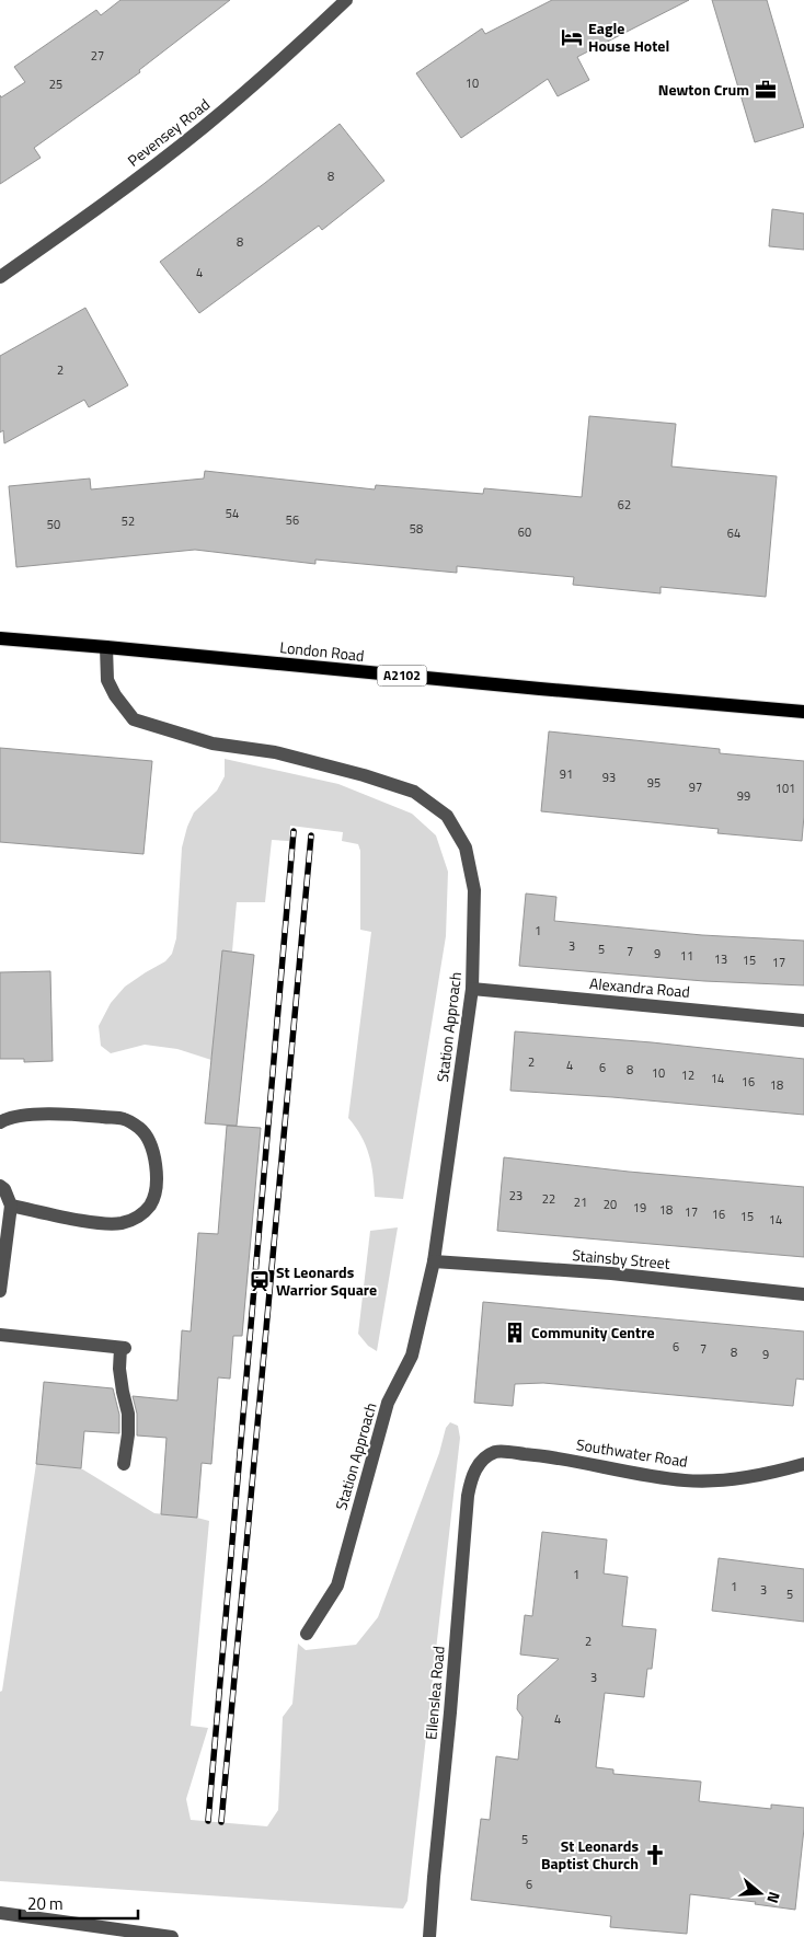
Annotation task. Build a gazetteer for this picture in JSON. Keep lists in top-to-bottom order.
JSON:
{
  "streets": {
    "main road": ["London Road", "A2102"],
    "street": [
      "Pevensey Road",
      "Alexandra Road",
      "Station Approach",
      "Stainsby Street",
      "Southwater Road",
      "Ellenslea Road"
    ]
  },
  "crossings": [
    ["London Road", "Station Approach"],
    ["Alexandra Road", "Station Approach"],
    ["Station Approach", "Stainsby Street"],
    ["Southwater Road", "Ellenslea Road"]
  ],
  "places": {
    "hotel": ["Eagle House Hotel"],
    "office": ["Newton Crum"],
    "station": ["St Leonards Warrior Square"],
    "building": ["Community Centre"],
    "church": ["St Leonards Baptist Church"]
  },
  "house_numbers": [
    "27",
    "10",
    "25",
    "8",
    "8",
    "4",
    "2",
    "62",
    "54",
    "56",
    "52",
    "50",
    "58",
    "60",
    "64",
    "91",
    "93",
    "95",
    "97",
    "101",
    "99",
    "1",
    "3",
    "5",
    "7",
    "9",
    "11",
    "13",
    "15",
    "17",
    "2",
    "4",
    "6",
    "8",
    "10",
    "12",
    "14",
    "16",
    "18",
    "23",
    "22",
    "21",
    "20",
    "19",
    "18",
    "17",
    "16",
    "15",
    "14",
    "6",
    "7",
    "8",
    "9",
    "1",
    "1",
    "3",
    "5",
    "2",
    "3",
    "4",
    "5",
    "6"
  ],
  "scale_bar": "20 m",
  "north": "right"
}
